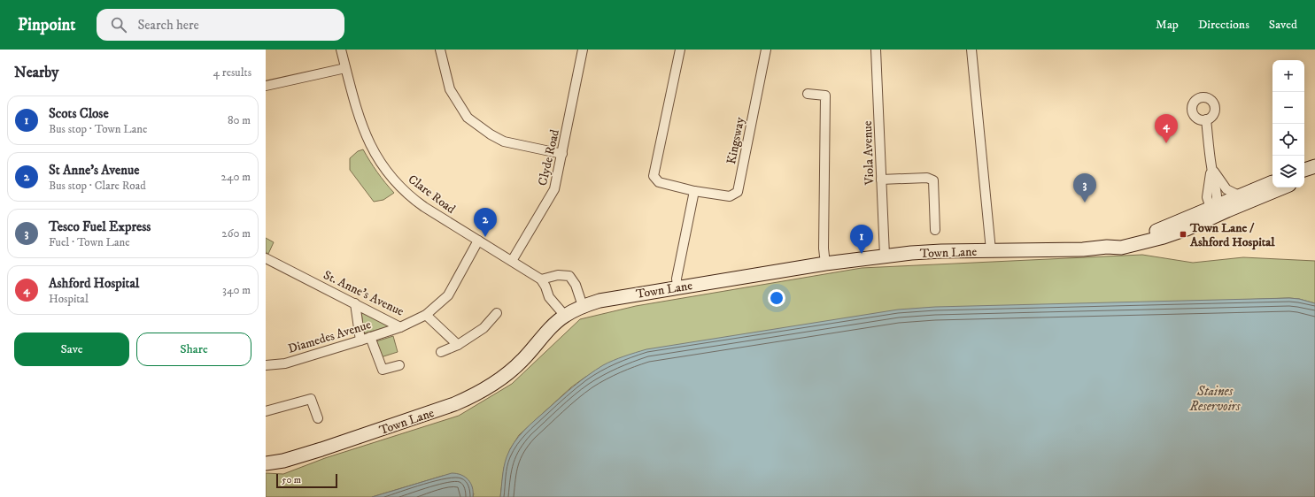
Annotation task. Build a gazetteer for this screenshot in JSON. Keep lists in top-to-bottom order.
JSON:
{
  "streets": {
    "main road": ["Town Lane"],
    "street": [
      "Kingsway",
      "Viola Avenue",
      "Clyde Road",
      "Clare Road",
      "St. Anne's Avenue",
      "Diamedes Avenue"
    ]
  },
  "crossings": [
    ["Viola Avenue", "Town Lane"],
    ["Clyde Road", "Clare Road"],
    ["Clare Road", "St. Anne's Avenue"],
    ["St. Anne's Avenue", "Diamedes Avenue"]
  ],
  "water": ["Staines Reservoirs"],
  "places": {
    "transit": ["Town Lane / Ashford Hospital"]
  },
  "scale_bar": "50 m",
  "page": {
    "header": "Pinpoint",
    "search": "Search here",
    "nav": ["Map", "Directions", "Saved"],
    "heading": ["Nearby", "4 results"],
    "map_buttons": ["+", "−"],
    "list": [
      {
        "mark": "1",
        "name": "Scots Close",
        "note": "Bus stop · Town Lane",
        "value": "80 m"
      },
      {
        "mark": "2",
        "name": "St Anne's Avenue",
        "note": "Bus stop · Clare Road",
        "value": "240 m"
      },
      {
        "mark": "3",
        "name": "Tesco Fuel Express",
        "note": "Fuel · Town Lane",
        "value": "260 m"
      },
      {
        "mark": "4",
        "name": "Ashford Hospital",
        "note": "Hospital",
        "value": "340 m"
      }
    ],
    "pins": [
      "4",
      "3",
      "2",
      "1"
    ],
    "buttons": ["Save", "Share"],
    "scale": "50 m"
  }
}
